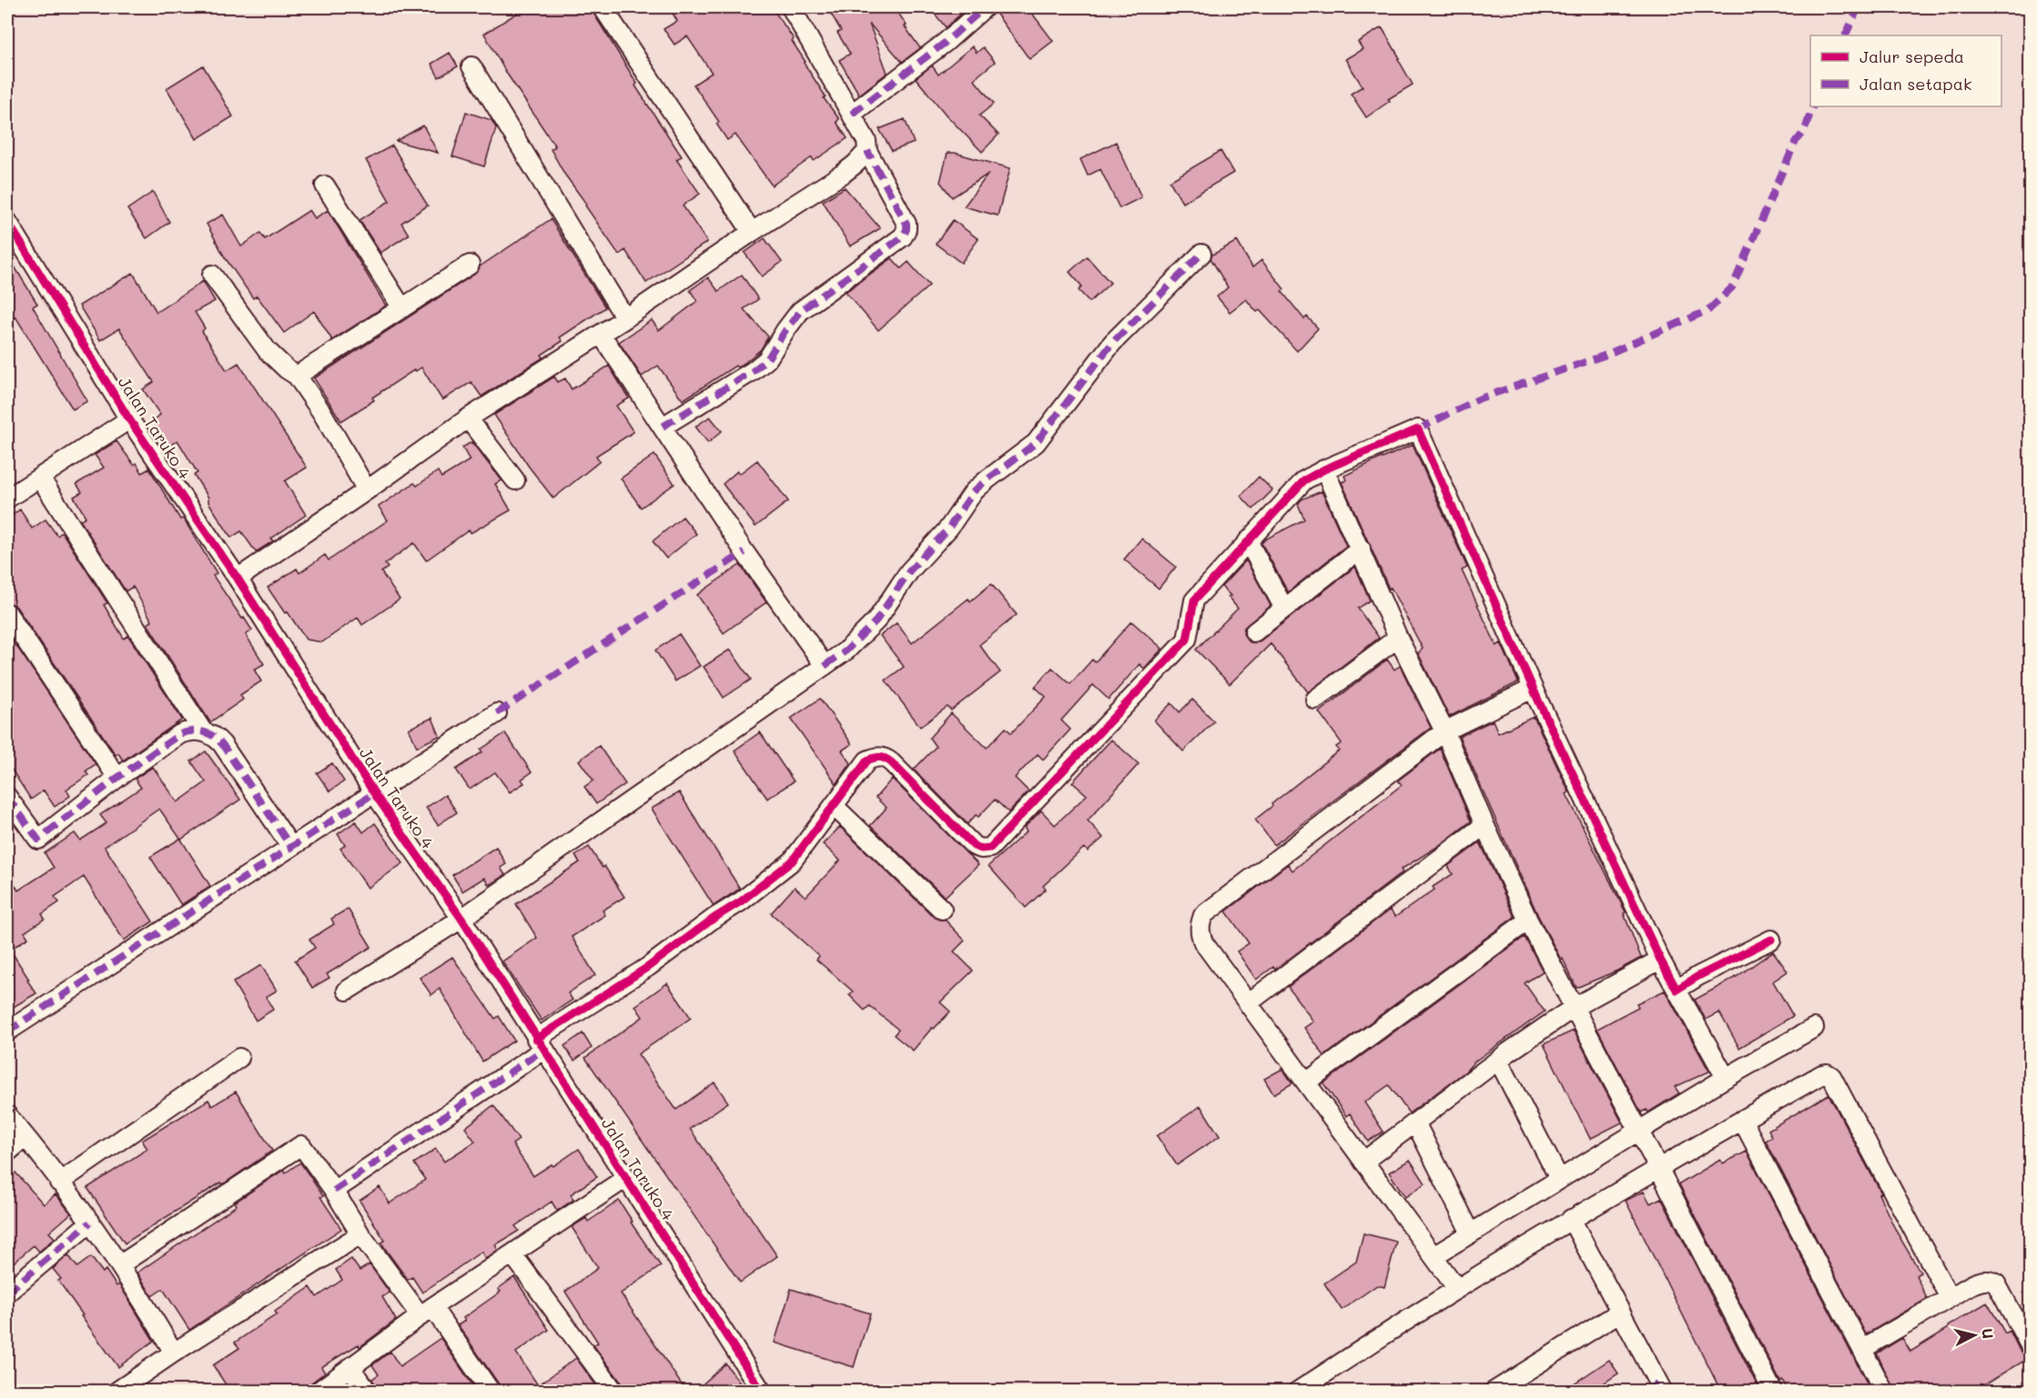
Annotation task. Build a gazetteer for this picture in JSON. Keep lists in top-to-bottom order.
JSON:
{
  "streets": {
    "street": ["Jalan Taruko 4"]
  },
  "legend": ["Jalur sepeda", "Jalan setapak"],
  "north": "right"
}
